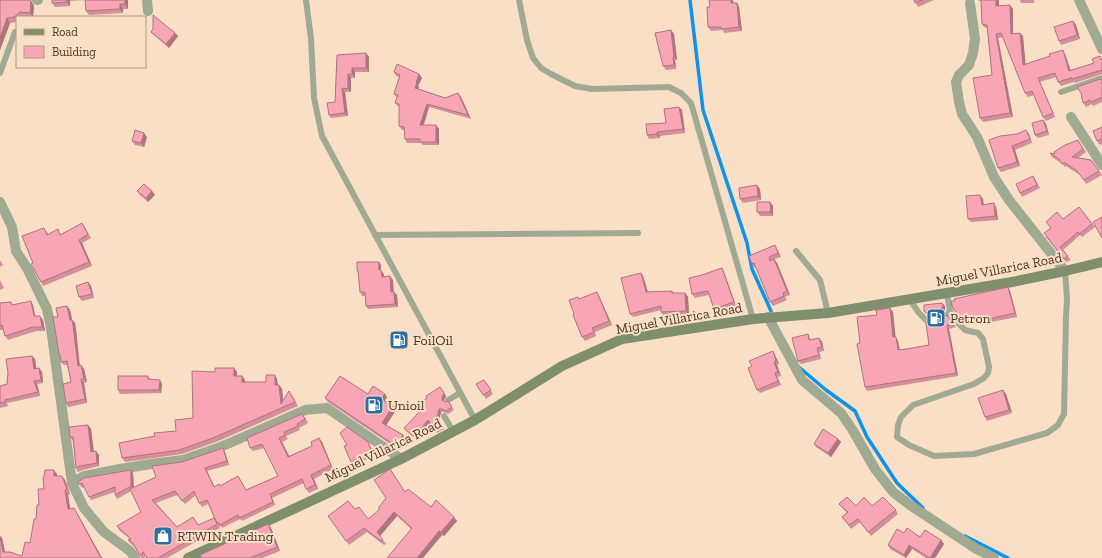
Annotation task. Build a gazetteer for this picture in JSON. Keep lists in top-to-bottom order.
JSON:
{
  "streets": {
    "main road": ["Miguel Villarica Road"]
  },
  "places": {
    "fuel station": ["Petron", "FoilOil", "Unioil"],
    "shop": ["RTWIN Trading"]
  },
  "legend": ["Road", "Building"]
}
